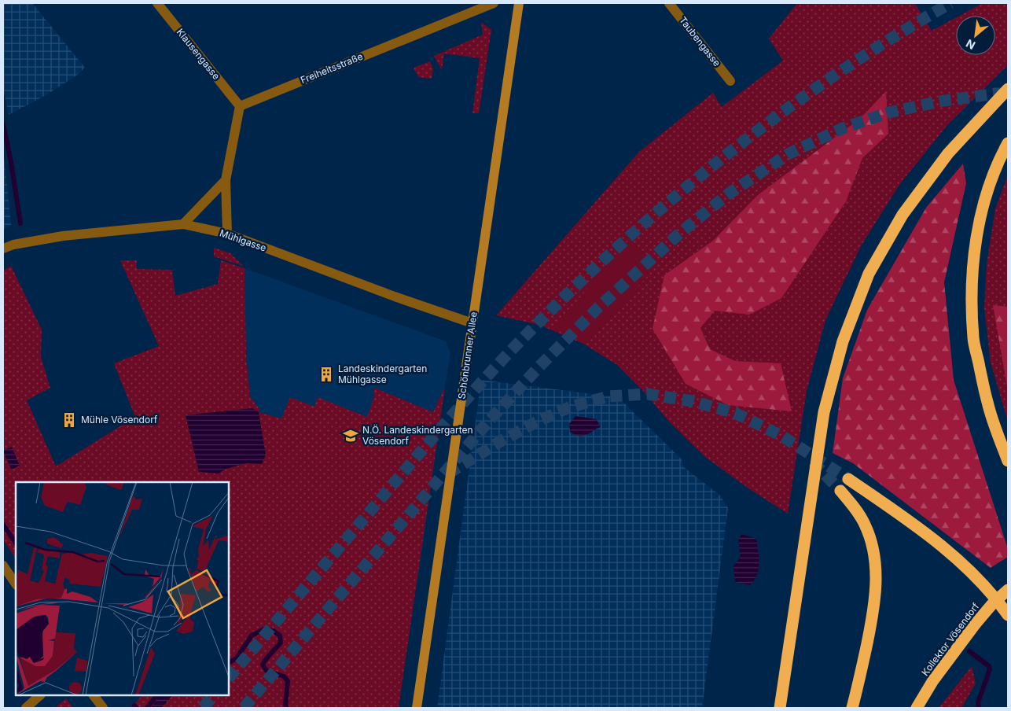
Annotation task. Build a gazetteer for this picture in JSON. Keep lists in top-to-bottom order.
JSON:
{
  "streets": {
    "highway": ["Kollektor Vösendorf"],
    "main road": ["Schönbrunner Allee"],
    "street": [
      "Taubengasse",
      "Klausengasse",
      "Freiheitsstraße",
      "Mühlgasse"
    ]
  },
  "crossings": [
    ["Klausengasse", "Freiheitsstraße"],
    ["Mühlgasse", "Schönbrunner Allee"]
  ],
  "places": {
    "building": ["Landeskindergarten Mühlgasse", "Mühle Vösendorf"],
    "school or university": ["N.Ö. Landeskindergarten Vösendorf"]
  },
  "north": "bottom left"
}
